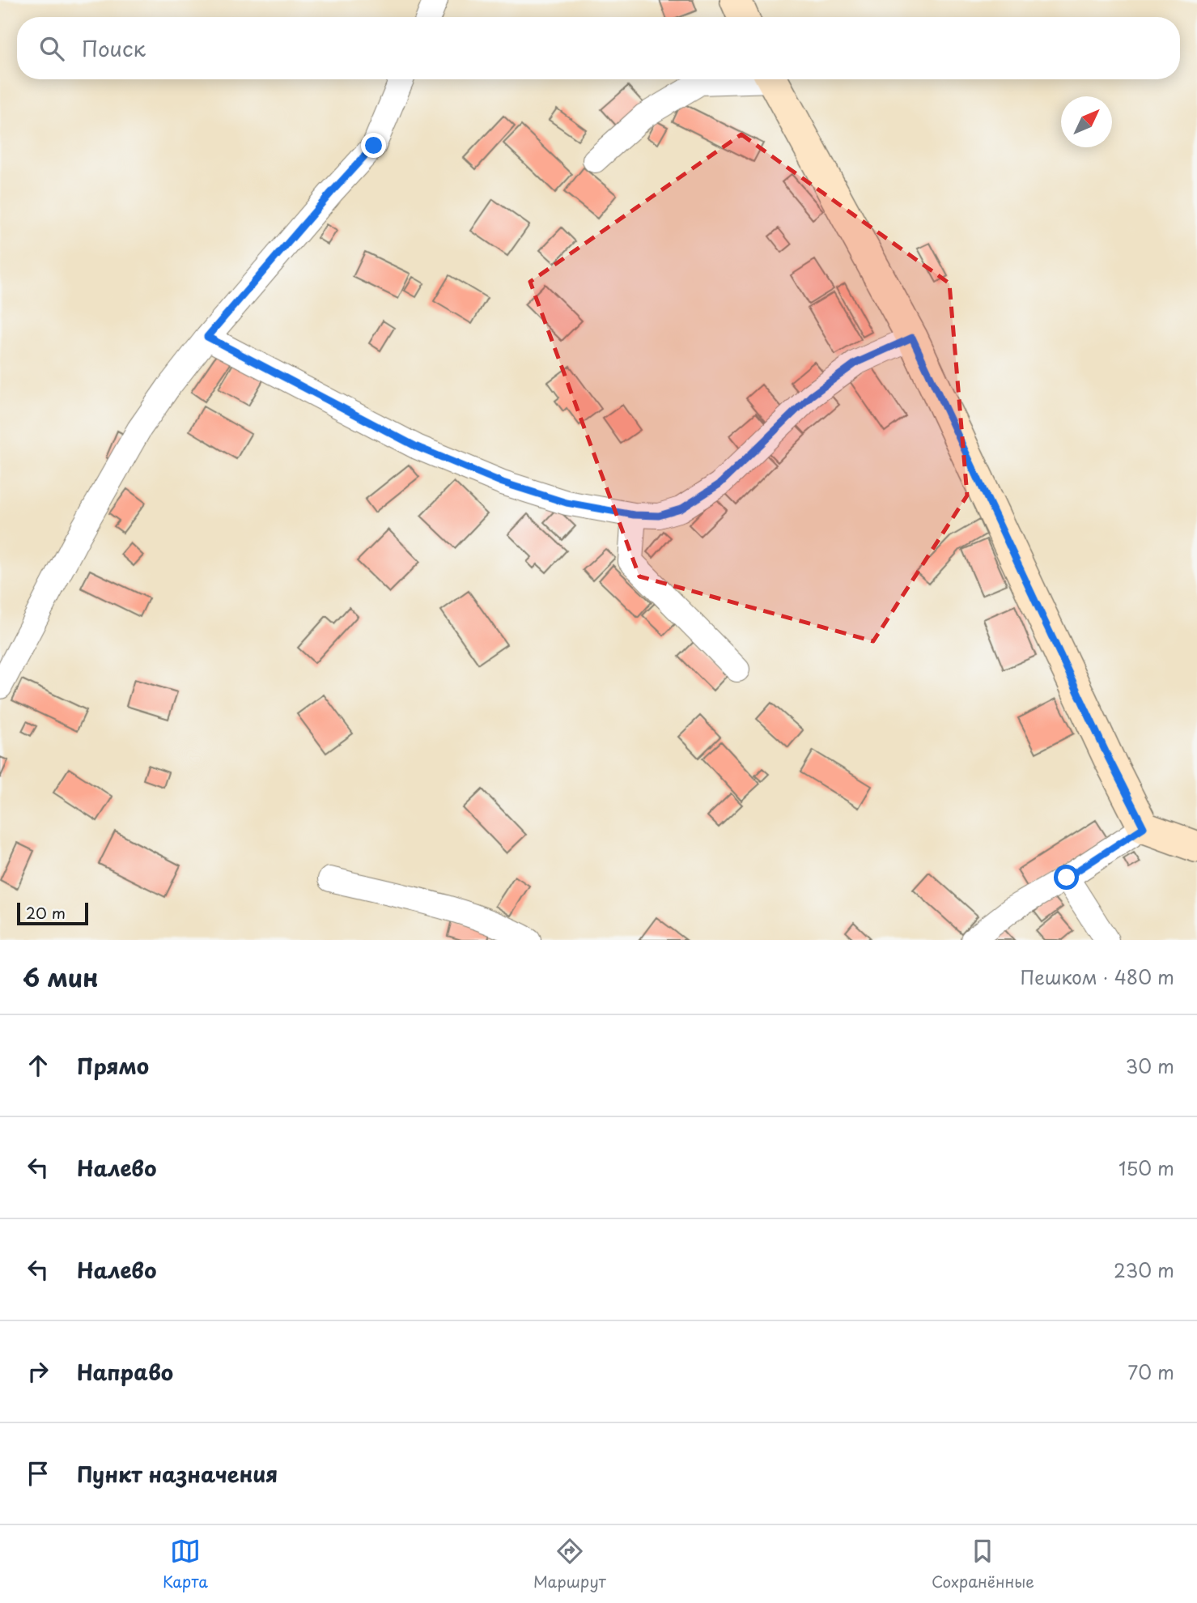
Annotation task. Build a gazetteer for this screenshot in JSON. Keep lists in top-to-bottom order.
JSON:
{
  "scale_bar": "20 m",
  "north": "top right",
  "page": {
    "search": "Поиск",
    "scale": "20 m",
    "heading": ["6 мин", "Пешком · 480 m"],
    "list": [
      ["Прямо", "30 m"],
      ["Налево", "150 m"],
      ["Налево", "230 m"],
      ["Направо", "70 m"],
      "Пункт назначения"
    ],
    "nav": ["Карта", "Маршрут", "Сохранённые"]
  }
}
